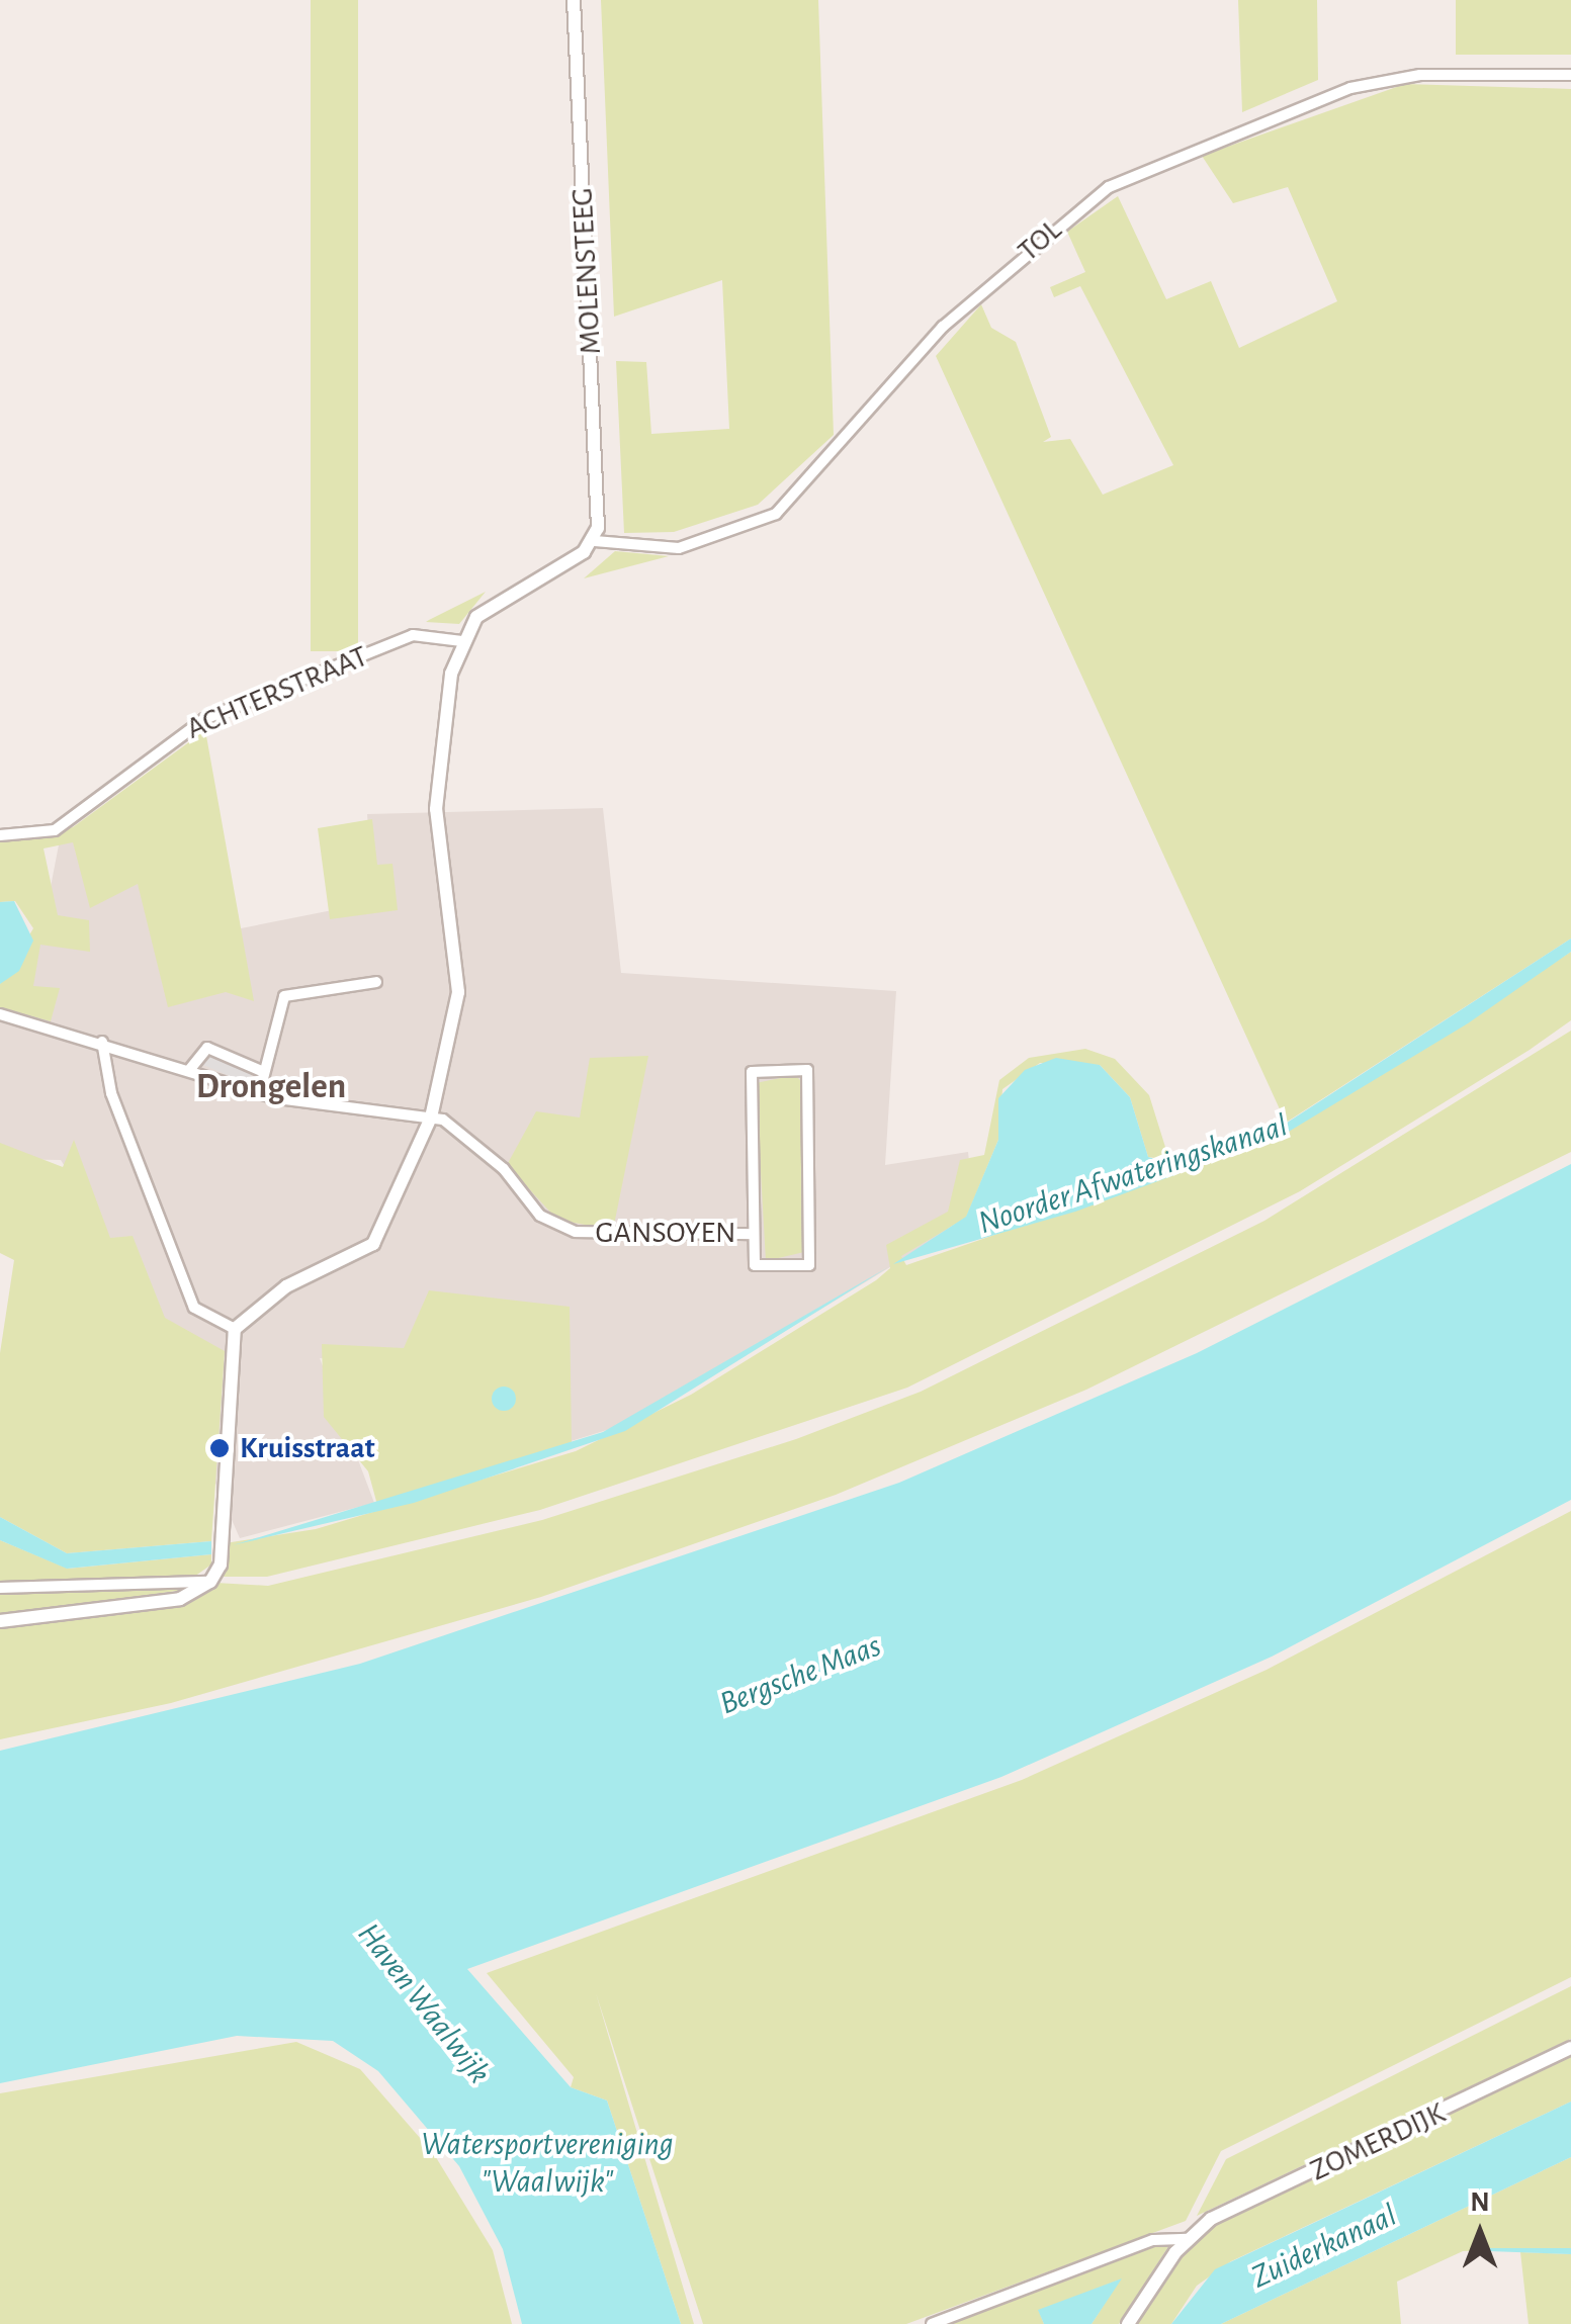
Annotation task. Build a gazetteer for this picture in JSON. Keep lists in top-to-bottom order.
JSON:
{
  "streets": {
    "street": [
      "TOL",
      "MOLENSTEEG",
      "ACHTERSTRAAT",
      "GANSOYEN",
      "ZOMERDIJK"
    ]
  },
  "crossings": [
    ["TOL", "MOLENSTEEG"]
  ],
  "districts": ["Drongelen"],
  "water": [
    "Noorder Afwateringskanaal",
    "Bergsche Maas",
    "Haven Waalwijk",
    "Watersportvereniging \"Waalwijk\"",
    "Zuiderkanaal"
  ],
  "places": ["Kruisstraat"],
  "north": "top"
}
